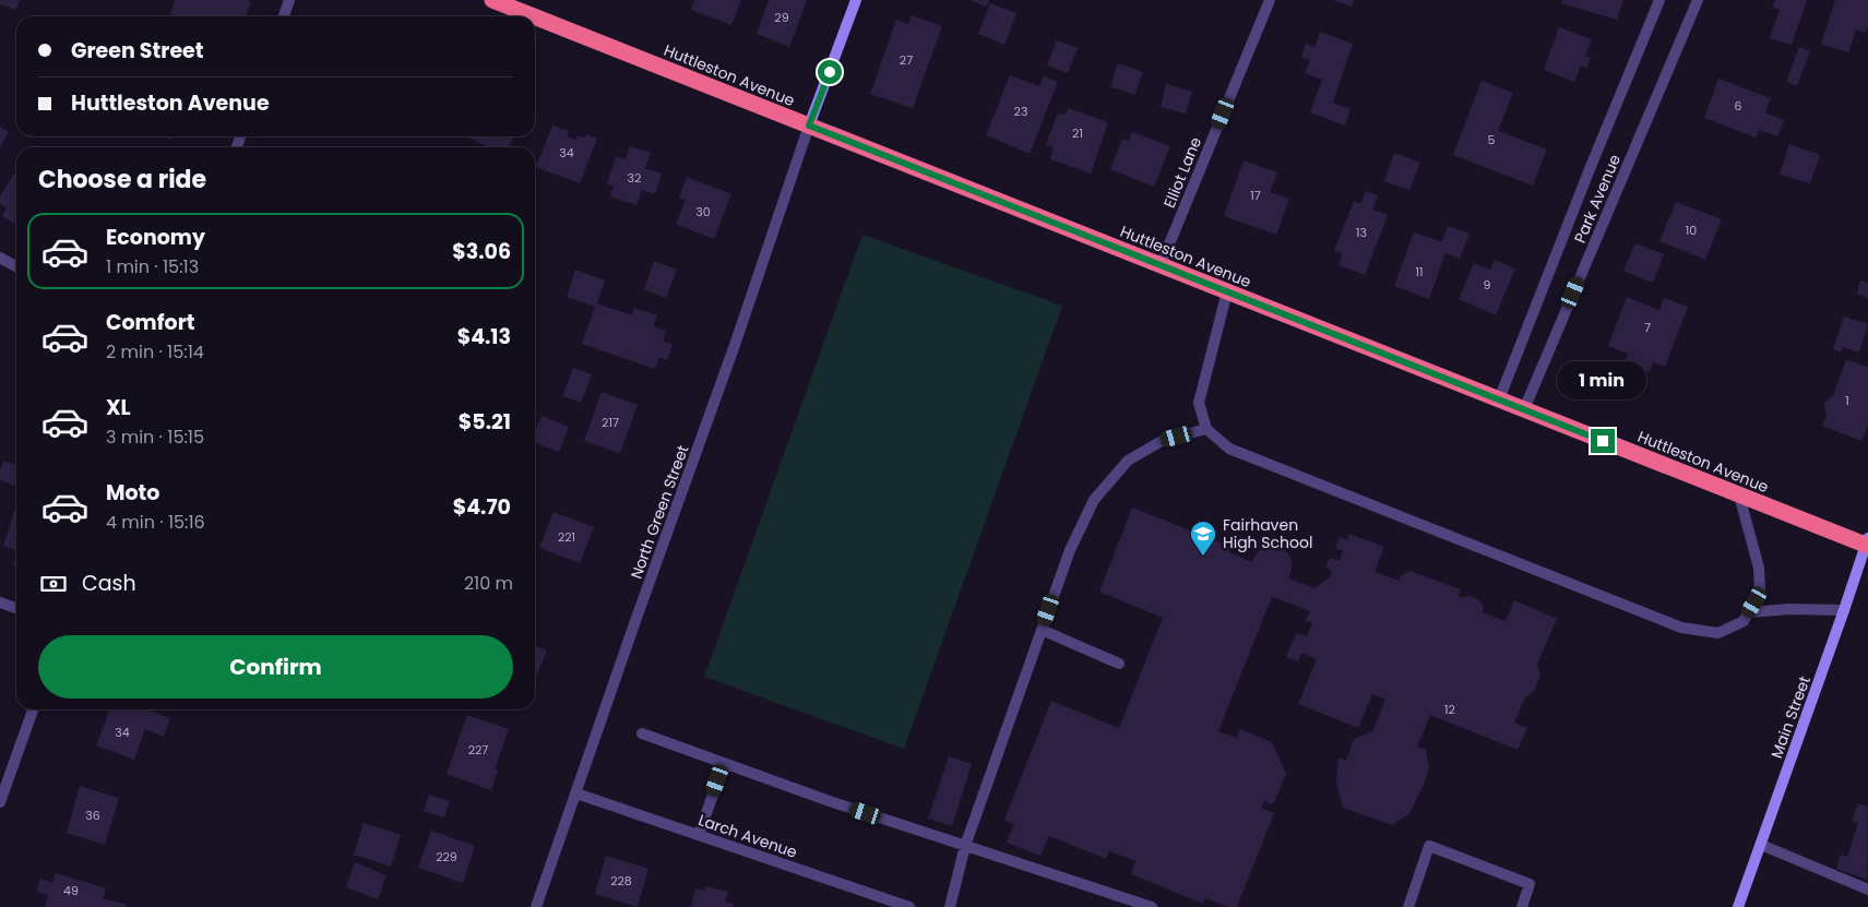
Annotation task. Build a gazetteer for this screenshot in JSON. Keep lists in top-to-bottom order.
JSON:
{
  "streets": {
    "highway": ["Huttleston Avenue"],
    "main road": ["Main Street"],
    "street": [
      "Elliot Lane",
      "Park Avenue",
      "North Green Street",
      "Larch Avenue"
    ]
  },
  "crossings": [
    ["Huttleston Avenue", "Elliot Lane"],
    ["Huttleston Avenue", "Park Avenue"],
    ["Huttleston Avenue", "North Green Street"],
    ["Huttleston Avenue", "Main Street"],
    ["North Green Street", "Larch Avenue"]
  ],
  "places": {
    "school or university": ["Fairhaven High School"]
  },
  "house_numbers": [
    "29",
    "27",
    "6",
    "23",
    "21",
    "5",
    "34",
    "32",
    "17",
    "30",
    "10",
    "13",
    "11",
    "9",
    "7",
    "1",
    "217",
    "221",
    "12",
    "34",
    "227",
    "36",
    "229",
    "228",
    "49"
  ],
  "page": {
    "banner": ["Green Street", "Huttleston Avenue"],
    "heading": "Choose a ride",
    "list": [
      {
        "name": "Economy",
        "note": "1 min · 15:13",
        "value": "$3.06"
      },
      {
        "name": "Comfort",
        "note": "2 min · 15:14",
        "value": "$4.13"
      },
      {
        "name": "XL",
        "note": "3 min · 15:15",
        "value": "$5.21"
      },
      {
        "name": "Moto",
        "note": "4 min · 15:16",
        "value": "$4.70"
      }
    ],
    "bubble": "1 min",
    "pay": ["Cash", "210 m"],
    "buttons": "Confirm"
  }
}
